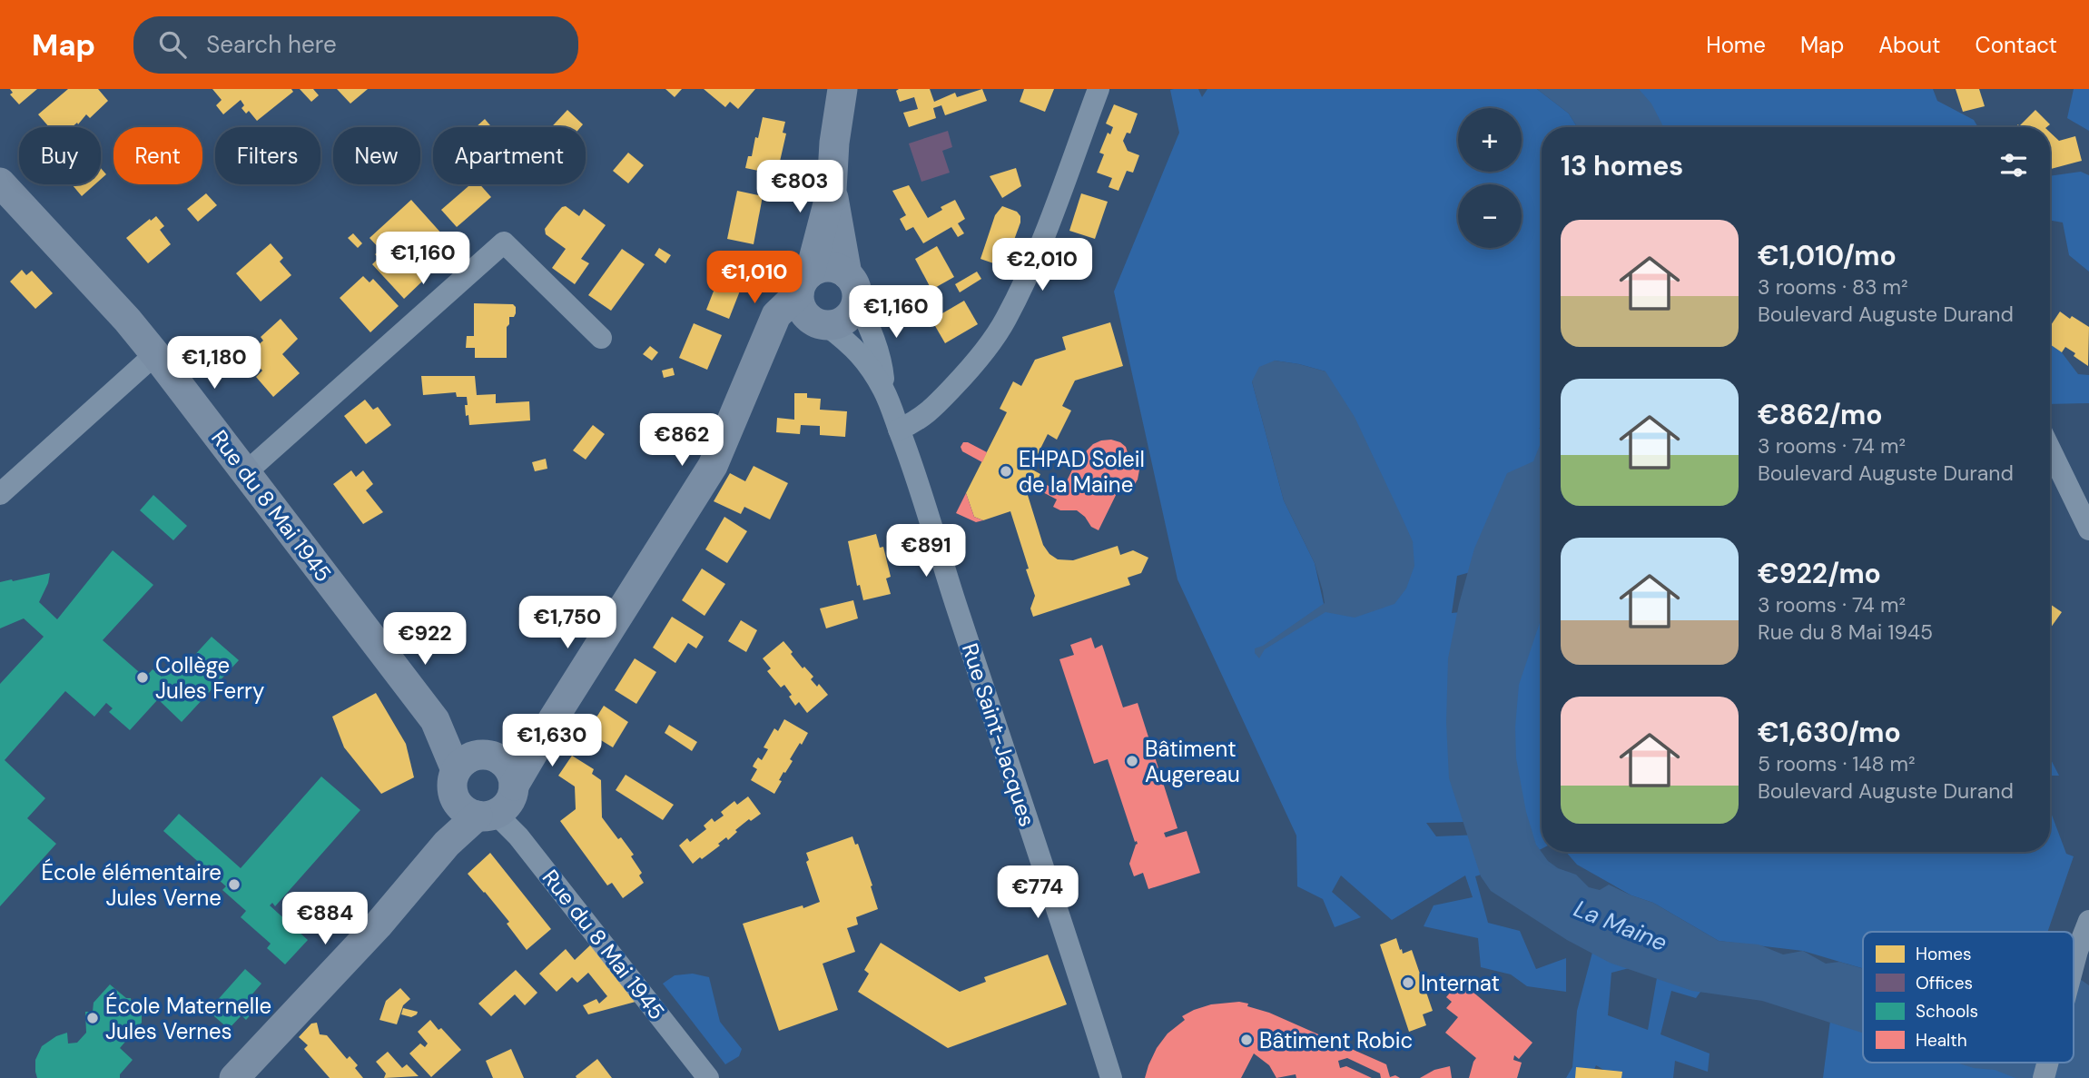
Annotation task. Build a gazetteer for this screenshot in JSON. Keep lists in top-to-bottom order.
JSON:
{
  "streets": {
    "main road": ["Rue du 8 Mai 1945"],
    "street": ["Rue Saint-Jacques"]
  },
  "water": ["La Maine"],
  "places": [
    "EHPAD Soleil de la Maine",
    "Collège Jules Ferry",
    "Bâtiment Augereau",
    "École élémentaire Jules Verne",
    "Internat",
    "École Maternelle Jules Vernes",
    "Bâtiment Robic"
  ],
  "legend": [
    "Homes",
    "Offices",
    "Schools",
    "Health"
  ],
  "page": {
    "header": "Map",
    "search": "Search here",
    "nav": [
      "Home",
      "Map",
      "About",
      "Contact"
    ],
    "map_buttons": ["+", "−"],
    "chip": [
      "Buy",
      "Rent",
      "Filters",
      "New",
      "Apartment"
    ],
    "heading": "13 homes",
    "price": [
      "€803",
      "€1,160",
      "€2,010",
      "€1,010",
      "€1,160",
      "€1,180",
      "€862",
      "€891",
      "€1,750",
      "€922",
      "€1,630",
      "€774",
      "€884"
    ],
    "list": [
      {
        "name": "€1,010/mo",
        "note": "3 rooms · 83 m² · Boulevard Auguste Durand"
      },
      {
        "name": "€862/mo",
        "note": "3 rooms · 74 m² · Boulevard Auguste Durand"
      },
      {
        "name": "€922/mo",
        "note": "3 rooms · 74 m² · Rue du 8 Mai 1945"
      },
      {
        "name": "€1,630/mo",
        "note": "5 rooms · 148 m² · Boulevard Auguste Durand"
      }
    ]
  }
}
